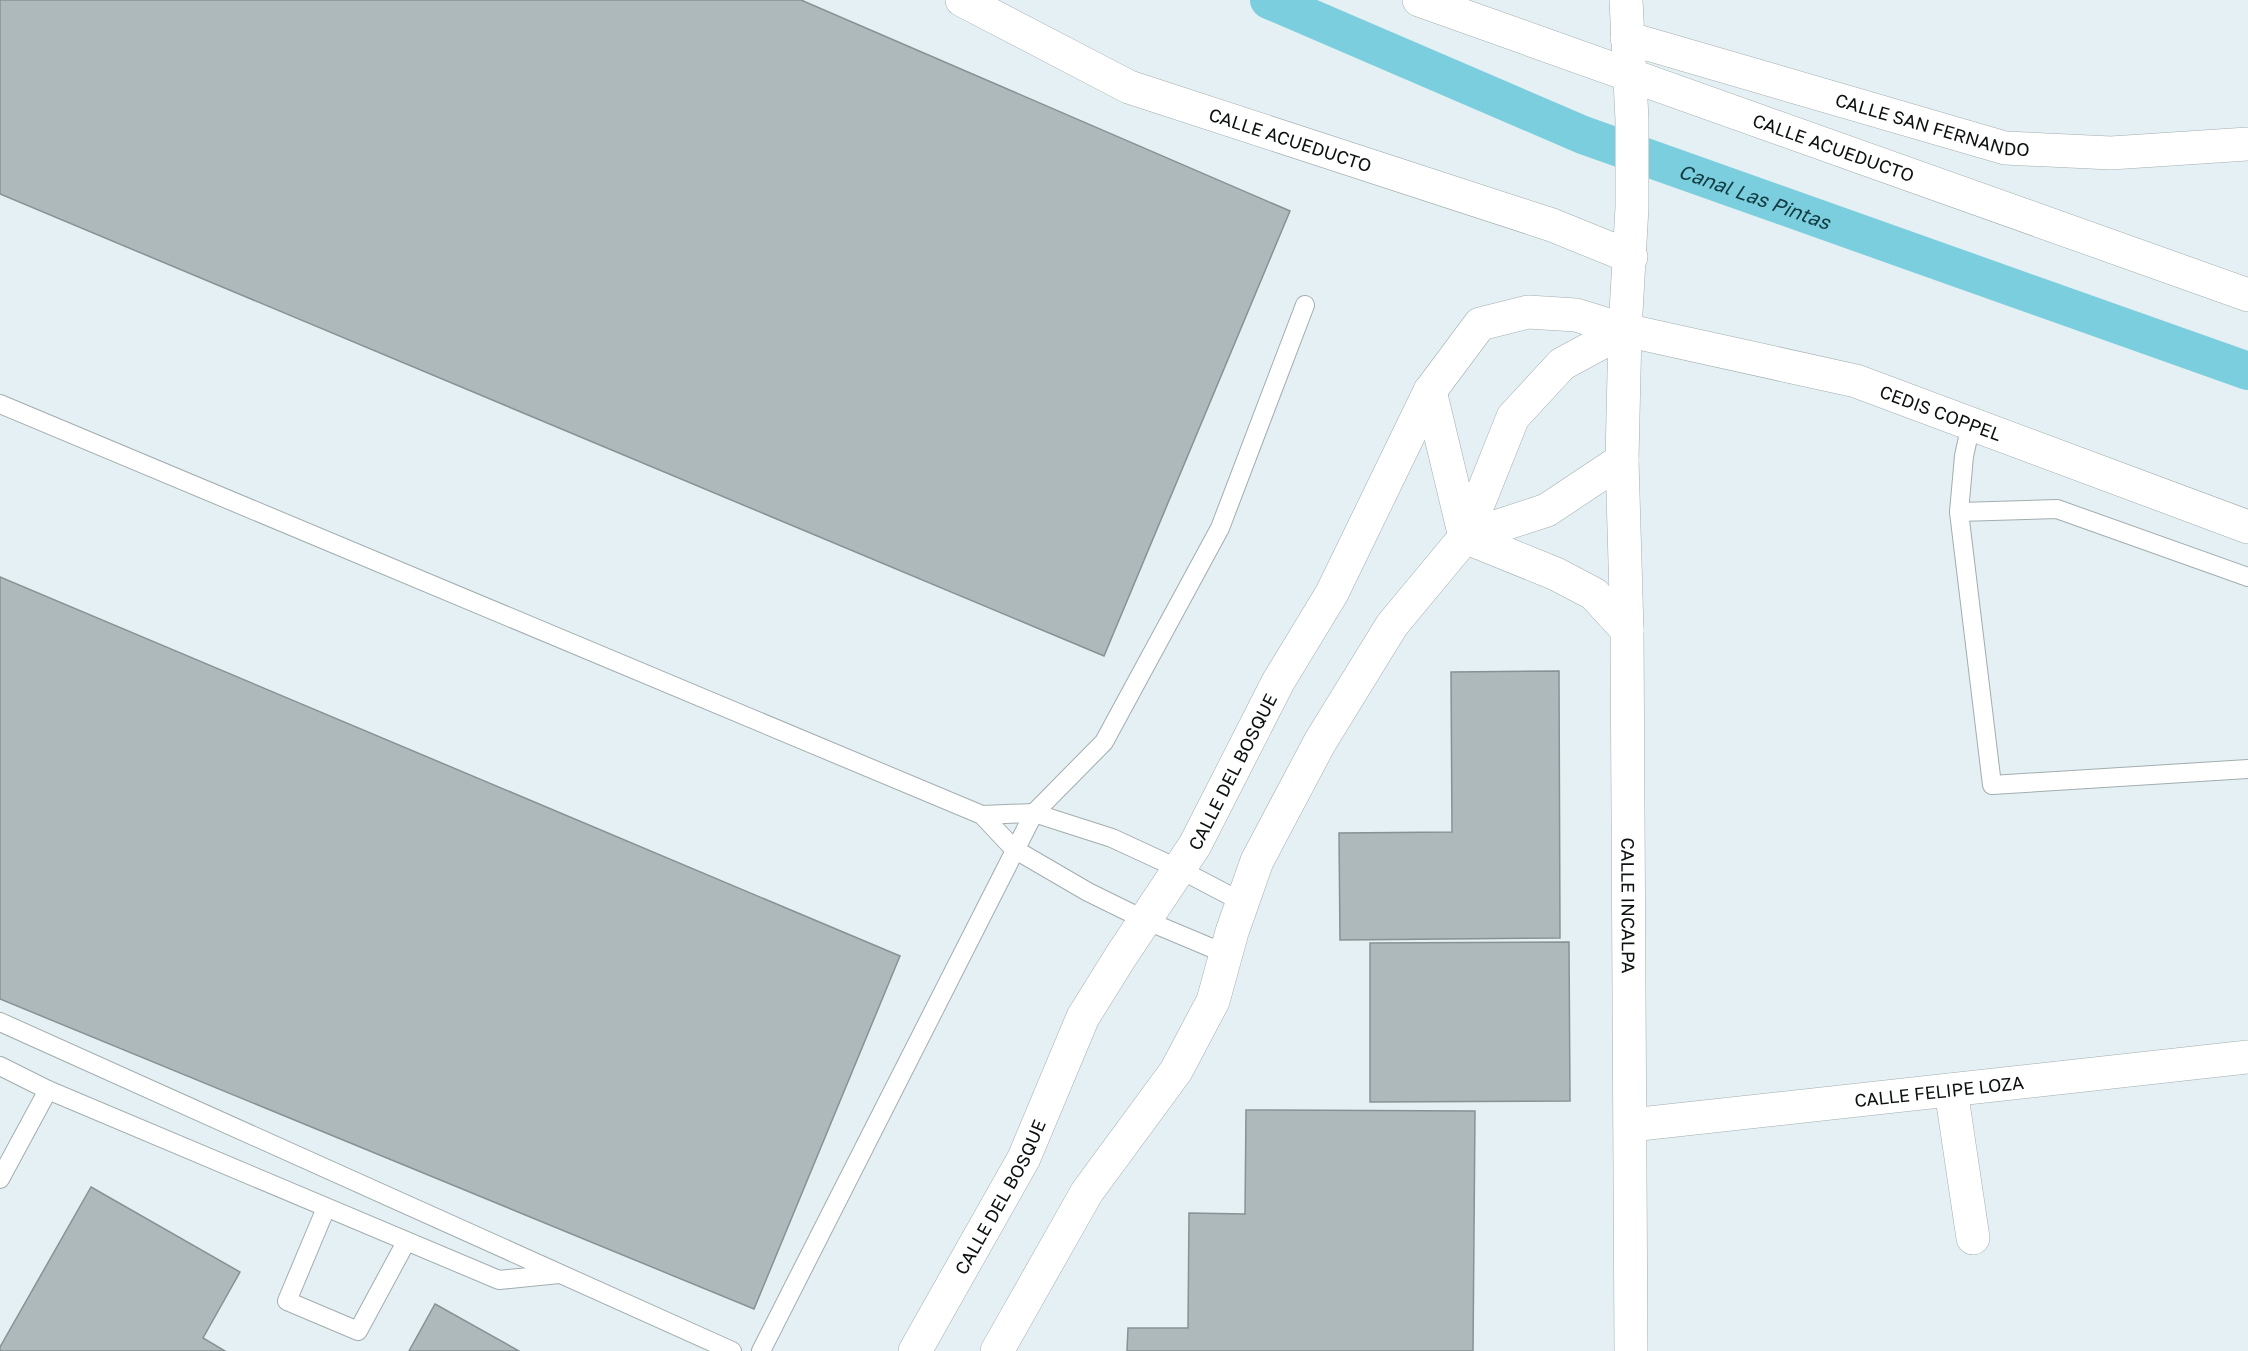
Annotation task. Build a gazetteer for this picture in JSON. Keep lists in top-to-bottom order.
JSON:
{
  "streets": {
    "street": [
      "CALLE SAN FERNANDO",
      "CALLE ACUEDUCTO",
      "CEDIS COPPEL",
      "CALLE DEL BOSQUE",
      "CALLE INCALPA",
      "CALLE FELIPE LOZA"
    ]
  },
  "crossings": [
    ["CEDIS COPPEL", "CALLE DEL BOSQUE"],
    ["CEDIS COPPEL", "CALLE INCALPA"],
    ["CALLE DEL BOSQUE", "CALLE INCALPA"],
    ["CALLE INCALPA", "CALLE FELIPE LOZA"]
  ],
  "water": ["Canal Las Pintas"]
}
